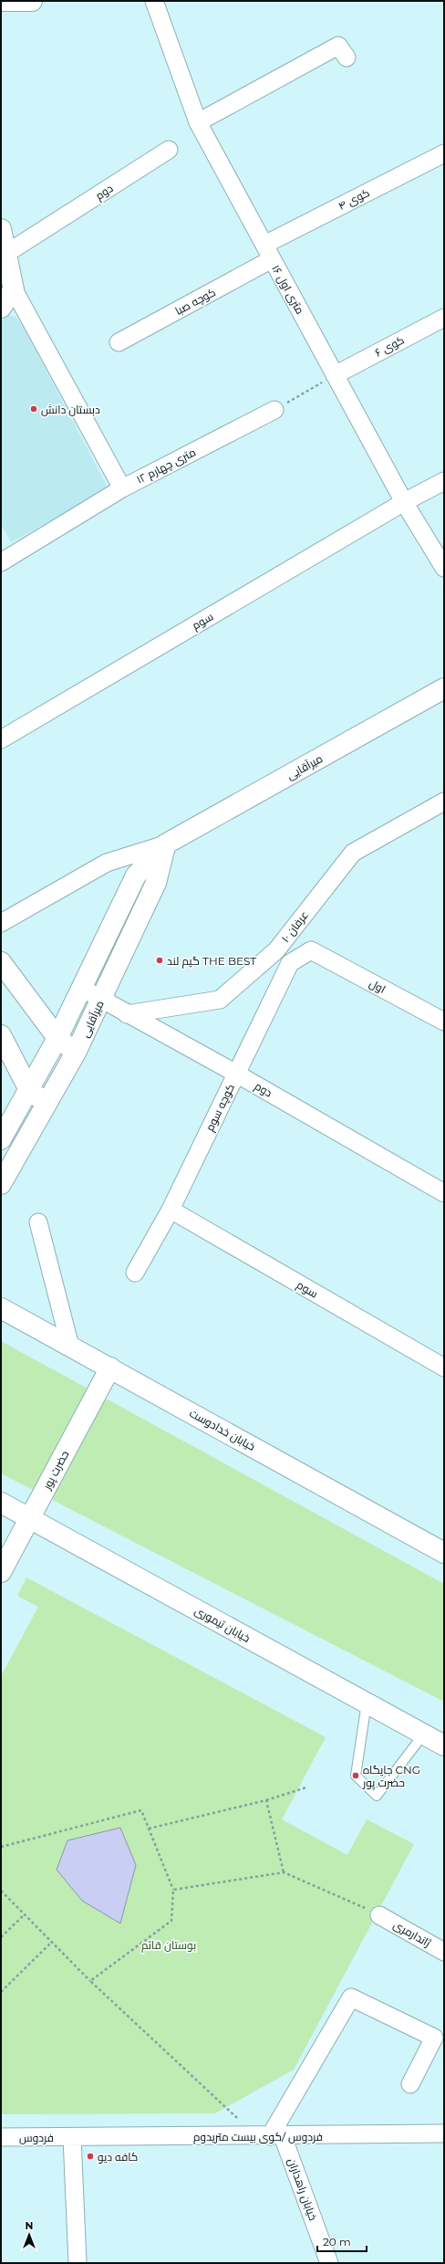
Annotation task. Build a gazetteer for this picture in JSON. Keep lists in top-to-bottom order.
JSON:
{
  "streets": {
    "street": [
      "دوم",
      "کوی ۴",
      "۱۶ متری اول",
      "کوچه صبا",
      "کوی ۶",
      "۱۲ متری چهارم",
      "سوم",
      "میرآقایی",
      "عرفان ۱۰",
      "اول",
      "کوچه سوم",
      "خیابان خدادوست",
      "حضرت پور",
      "خیابان تیموری",
      "ژاندارمری",
      "فردوس /کوی بیست متریدوم",
      "فردوس",
      "خیابان راهداران"
    ]
  },
  "crossings": [
    ["دوم", "میرآقایی"],
    ["دوم", "عرفان ۱۰"],
    ["دوم", "کوچه سوم"],
    ["کوی ۴", "۱۶ متری اول"],
    ["کوی ۴", "کوچه صبا"],
    ["۱۶ متری اول", "کوچه صبا"],
    ["۱۶ متری اول", "کوی ۶"],
    ["۱۶ متری اول", "سوم"],
    ["سوم", "کوچه سوم"],
    ["اول", "کوچه سوم"],
    ["خیابان خدادوست", "حضرت پور"],
    ["حضرت پور", "خیابان تیموری"],
    ["فردوس /کوی بیست متریدوم", "فردوس"],
    ["فردوس /کوی بیست متریدوم", "خیابان راهداران"]
  ],
  "parks": ["بوستان قائم"],
  "places": [
    "دبستان دانش",
    "گیم لند THE BEST",
    "جایگاه CNG حضرت پور",
    "کافه دیو"
  ],
  "scale_bar": "20 m",
  "north": "top"
}
